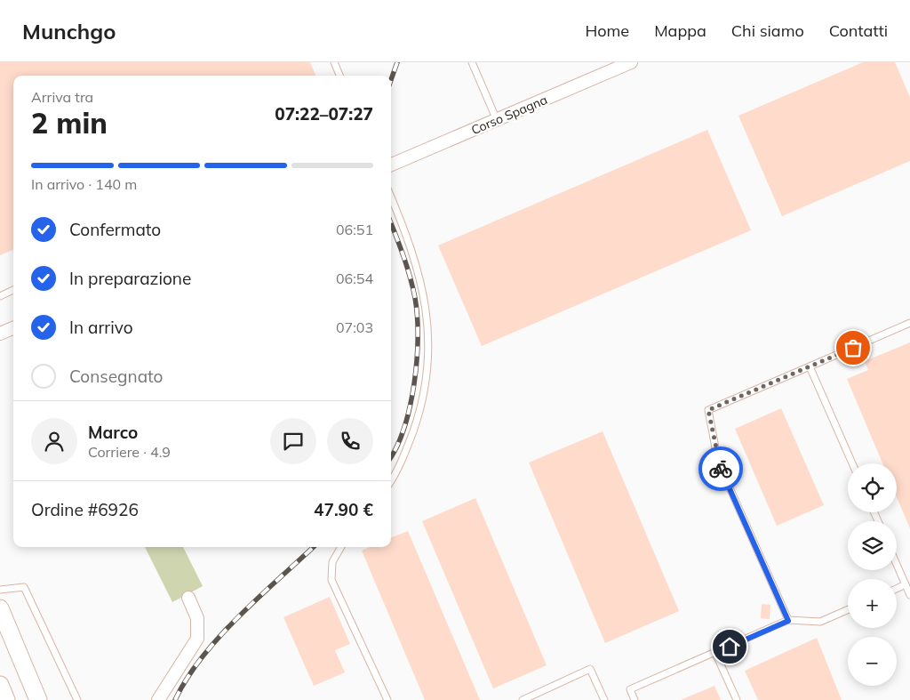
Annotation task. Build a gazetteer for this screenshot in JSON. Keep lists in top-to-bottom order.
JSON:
{
  "streets": {
    "street": ["Corso Spagna"]
  },
  "page": {
    "header": "Munchgo",
    "nav": [
      "Home",
      "Mappa",
      "Chi siamo",
      "Contatti"
    ],
    "heading": ["2 min", "Arriva tra", "07:22–07:27"],
    "panel": [
      "Marco",
      "Corriere · 4.9",
      "Ordine #6926",
      "47.90 €"
    ],
    "bar": "In arrivo · 140 m",
    "list": [
      ["Confermato", "06:51"],
      ["In preparazione", "06:54"],
      ["In arrivo", "07:03"],
      "Consegnato"
    ],
    "map_buttons": ["+", "−"]
  }
}
